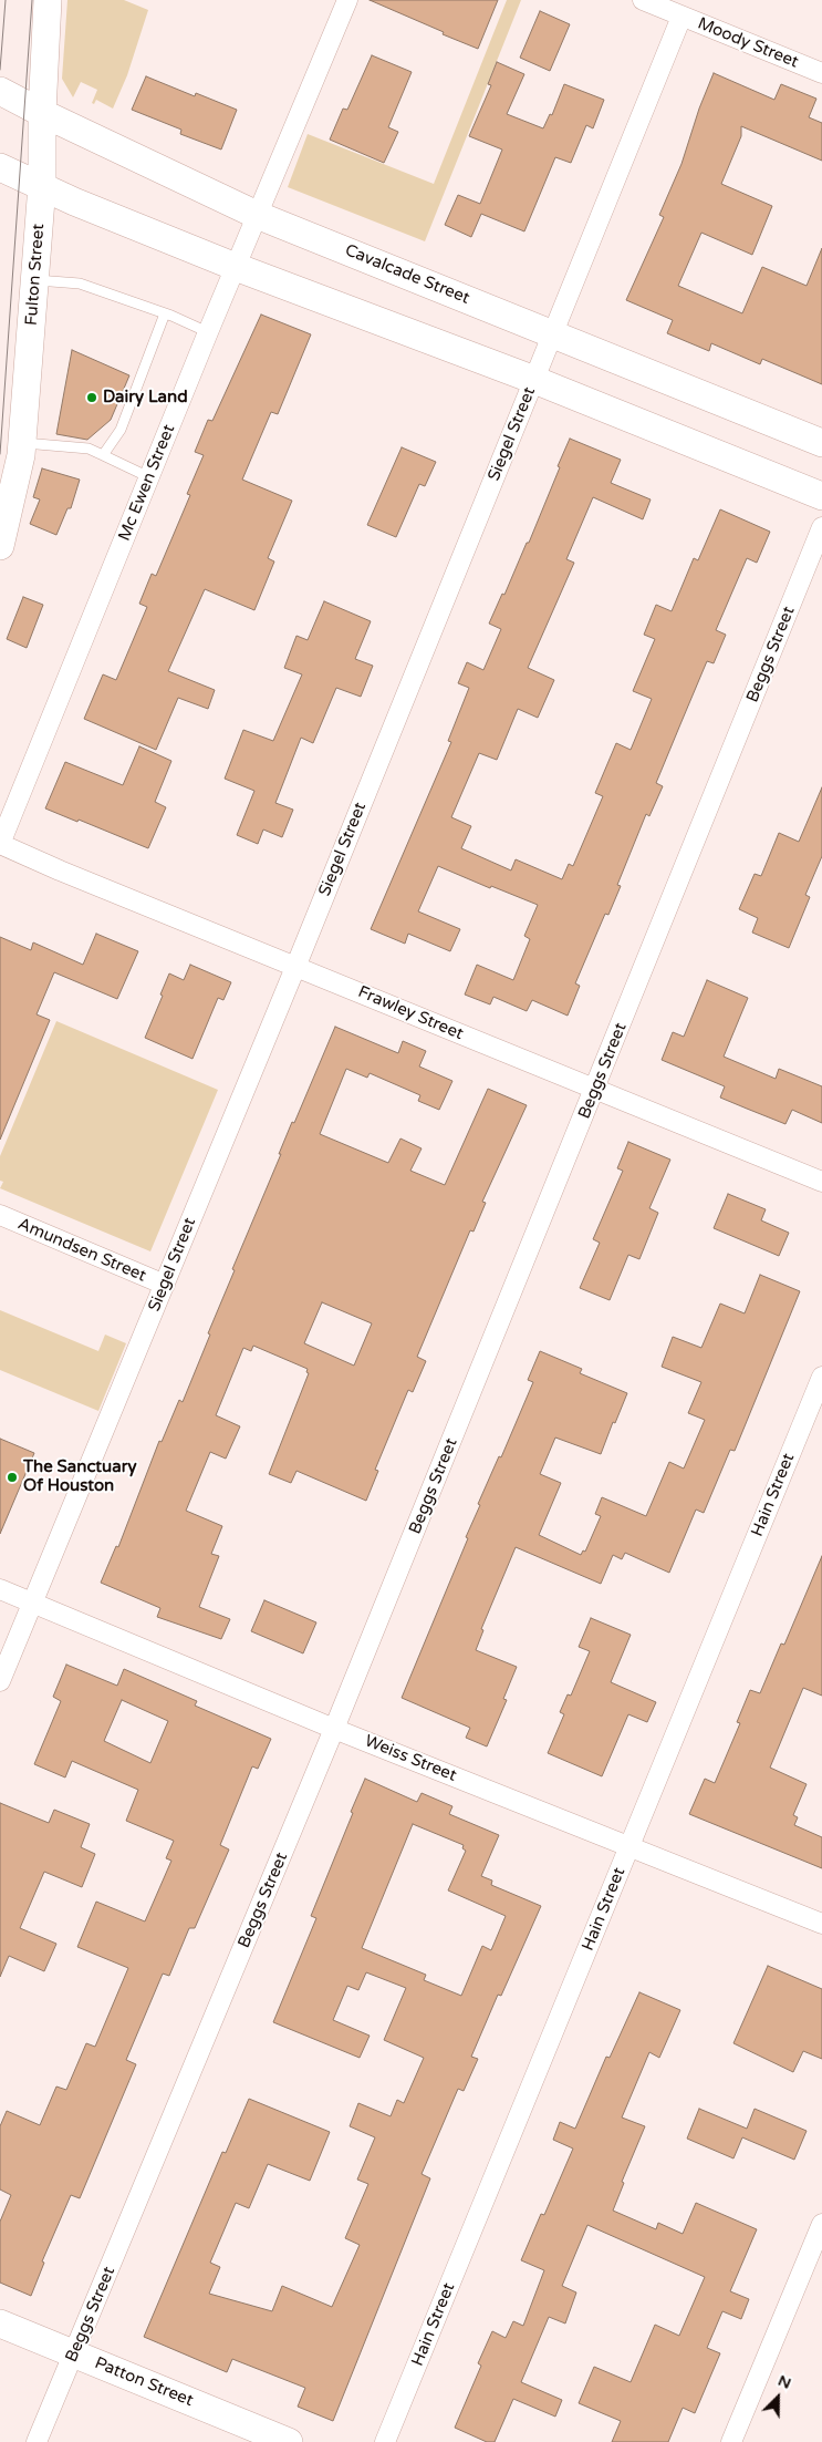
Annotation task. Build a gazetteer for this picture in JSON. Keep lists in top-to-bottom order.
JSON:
{
  "streets": {
    "main road": ["Fulton Street", "Cavalcade Street", "Patton Street"],
    "street": [
      "Moody Street",
      "Siegel Street",
      "Mc Ewen Street",
      "Beggs Street",
      "Frawley Street",
      "Amundsen Street",
      "Hain Street",
      "Weiss Street"
    ]
  },
  "crossings": [
    ["Moody Street", "Siegel Street"],
    ["Fulton Street", "Cavalcade Street"],
    ["Cavalcade Street", "Siegel Street"],
    ["Cavalcade Street", "Mc Ewen Street"],
    ["Siegel Street", "Frawley Street"],
    ["Siegel Street", "Amundsen Street"],
    ["Siegel Street", "Weiss Street"],
    ["Mc Ewen Street", "Frawley Street"],
    ["Beggs Street", "Frawley Street"],
    ["Beggs Street", "Weiss Street"],
    ["Beggs Street", "Patton Street"],
    ["Hain Street", "Weiss Street"]
  ],
  "places": ["Dairy Land", "The Sanctuary Of Houston"],
  "north": "top right"
}
